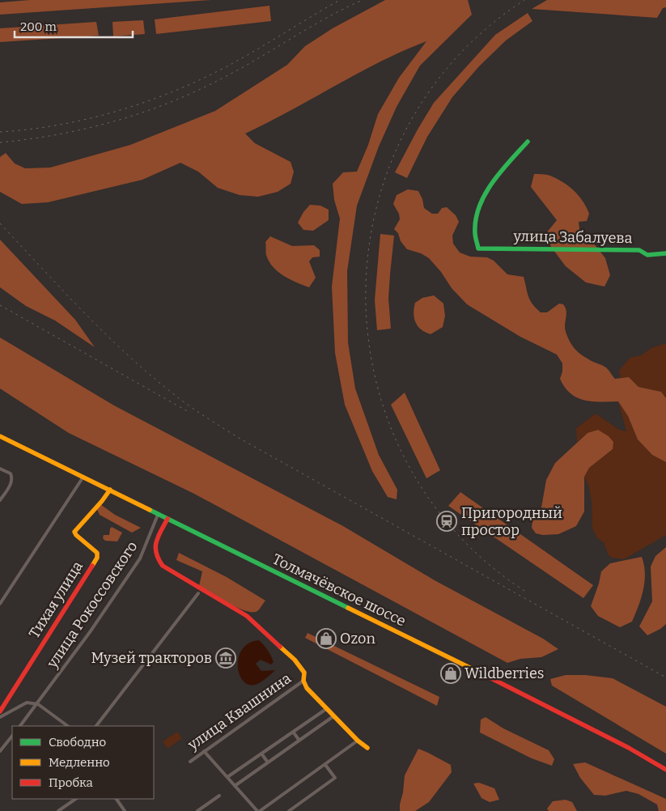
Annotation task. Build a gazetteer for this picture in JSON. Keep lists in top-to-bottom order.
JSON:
{
  "streets": {
    "street": [
      "улица Забалуева",
      "Толмачёвское шоссе",
      "Тихая улица",
      "улица Рокоссовского",
      "улица Квашнина"
    ]
  },
  "crossings": [
    ["Толмачёвское шоссе", "Тихая улица"],
    ["Толмачёвское шоссе", "улица Рокоссовского"],
    ["Толмачёвское шоссе", "улица Квашнина"]
  ],
  "places": {
    "station": ["Пригородный простор"],
    "shop": ["Ozon", "Wildberries"],
    "museum": ["Музей тракторов"]
  },
  "legend": ["Свободно", "Медленно", "Пробка"],
  "scale_bar": "200 m"
}
